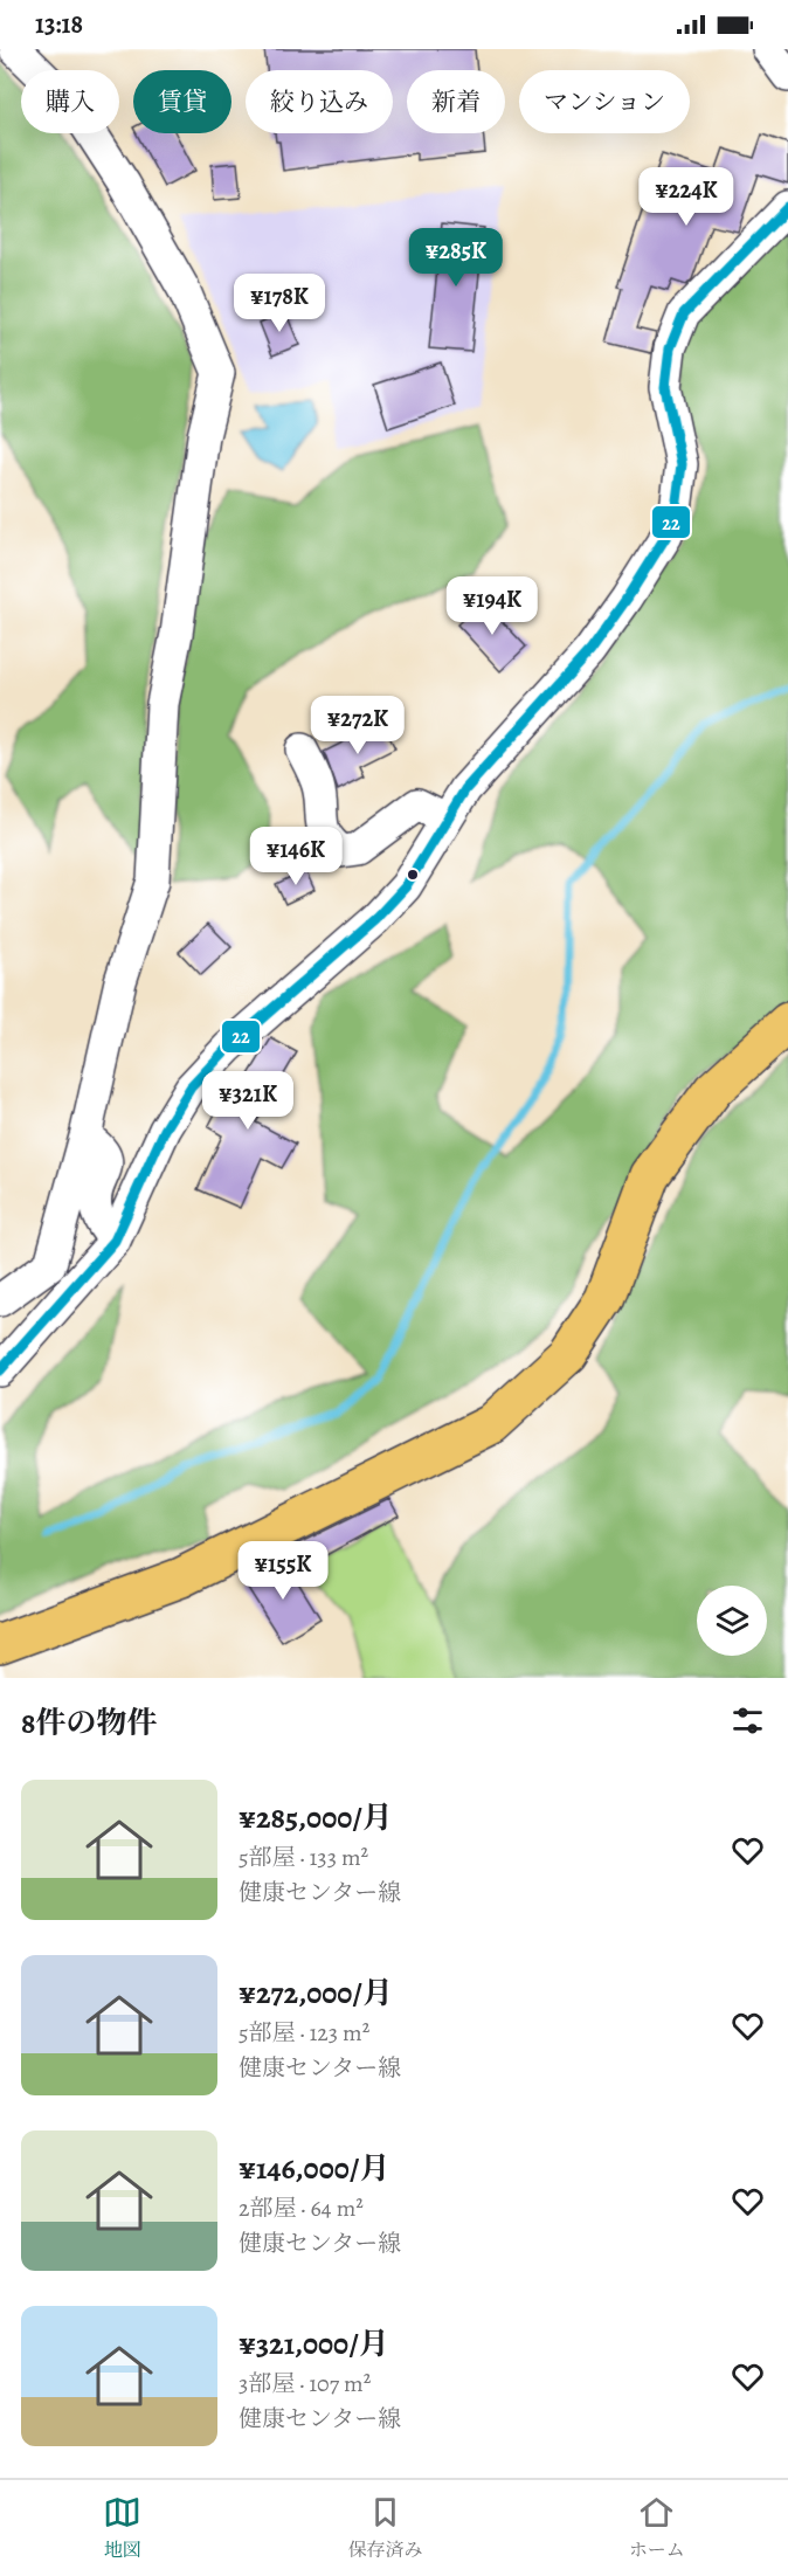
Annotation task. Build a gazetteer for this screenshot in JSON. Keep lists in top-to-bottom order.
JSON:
{
  "lines": ["transit line 22"],
  "page": {
    "status": "13:18",
    "chip": [
      "購入",
      "賃貸",
      "絞り込み",
      "新着",
      "マンション"
    ],
    "price": [
      "¥224K",
      "¥285K",
      "¥178K",
      "¥194K",
      "¥272K",
      "¥146K",
      "¥321K",
      "¥155K"
    ],
    "heading": "8件の物件",
    "list": [
      {
        "name": "¥285,000/月",
        "note": "5部屋 · 133 m² · 健康センター線"
      },
      {
        "name": "¥272,000/月",
        "note": "5部屋 · 123 m² · 健康センター線"
      },
      {
        "name": "¥146,000/月",
        "note": "2部屋 · 64 m² · 健康センター線"
      },
      {
        "name": "¥321,000/月",
        "note": "3部屋 · 107 m² · 健康センター線"
      }
    ],
    "tabs": ["地図", "保存済み", "ホーム"]
  }
}
